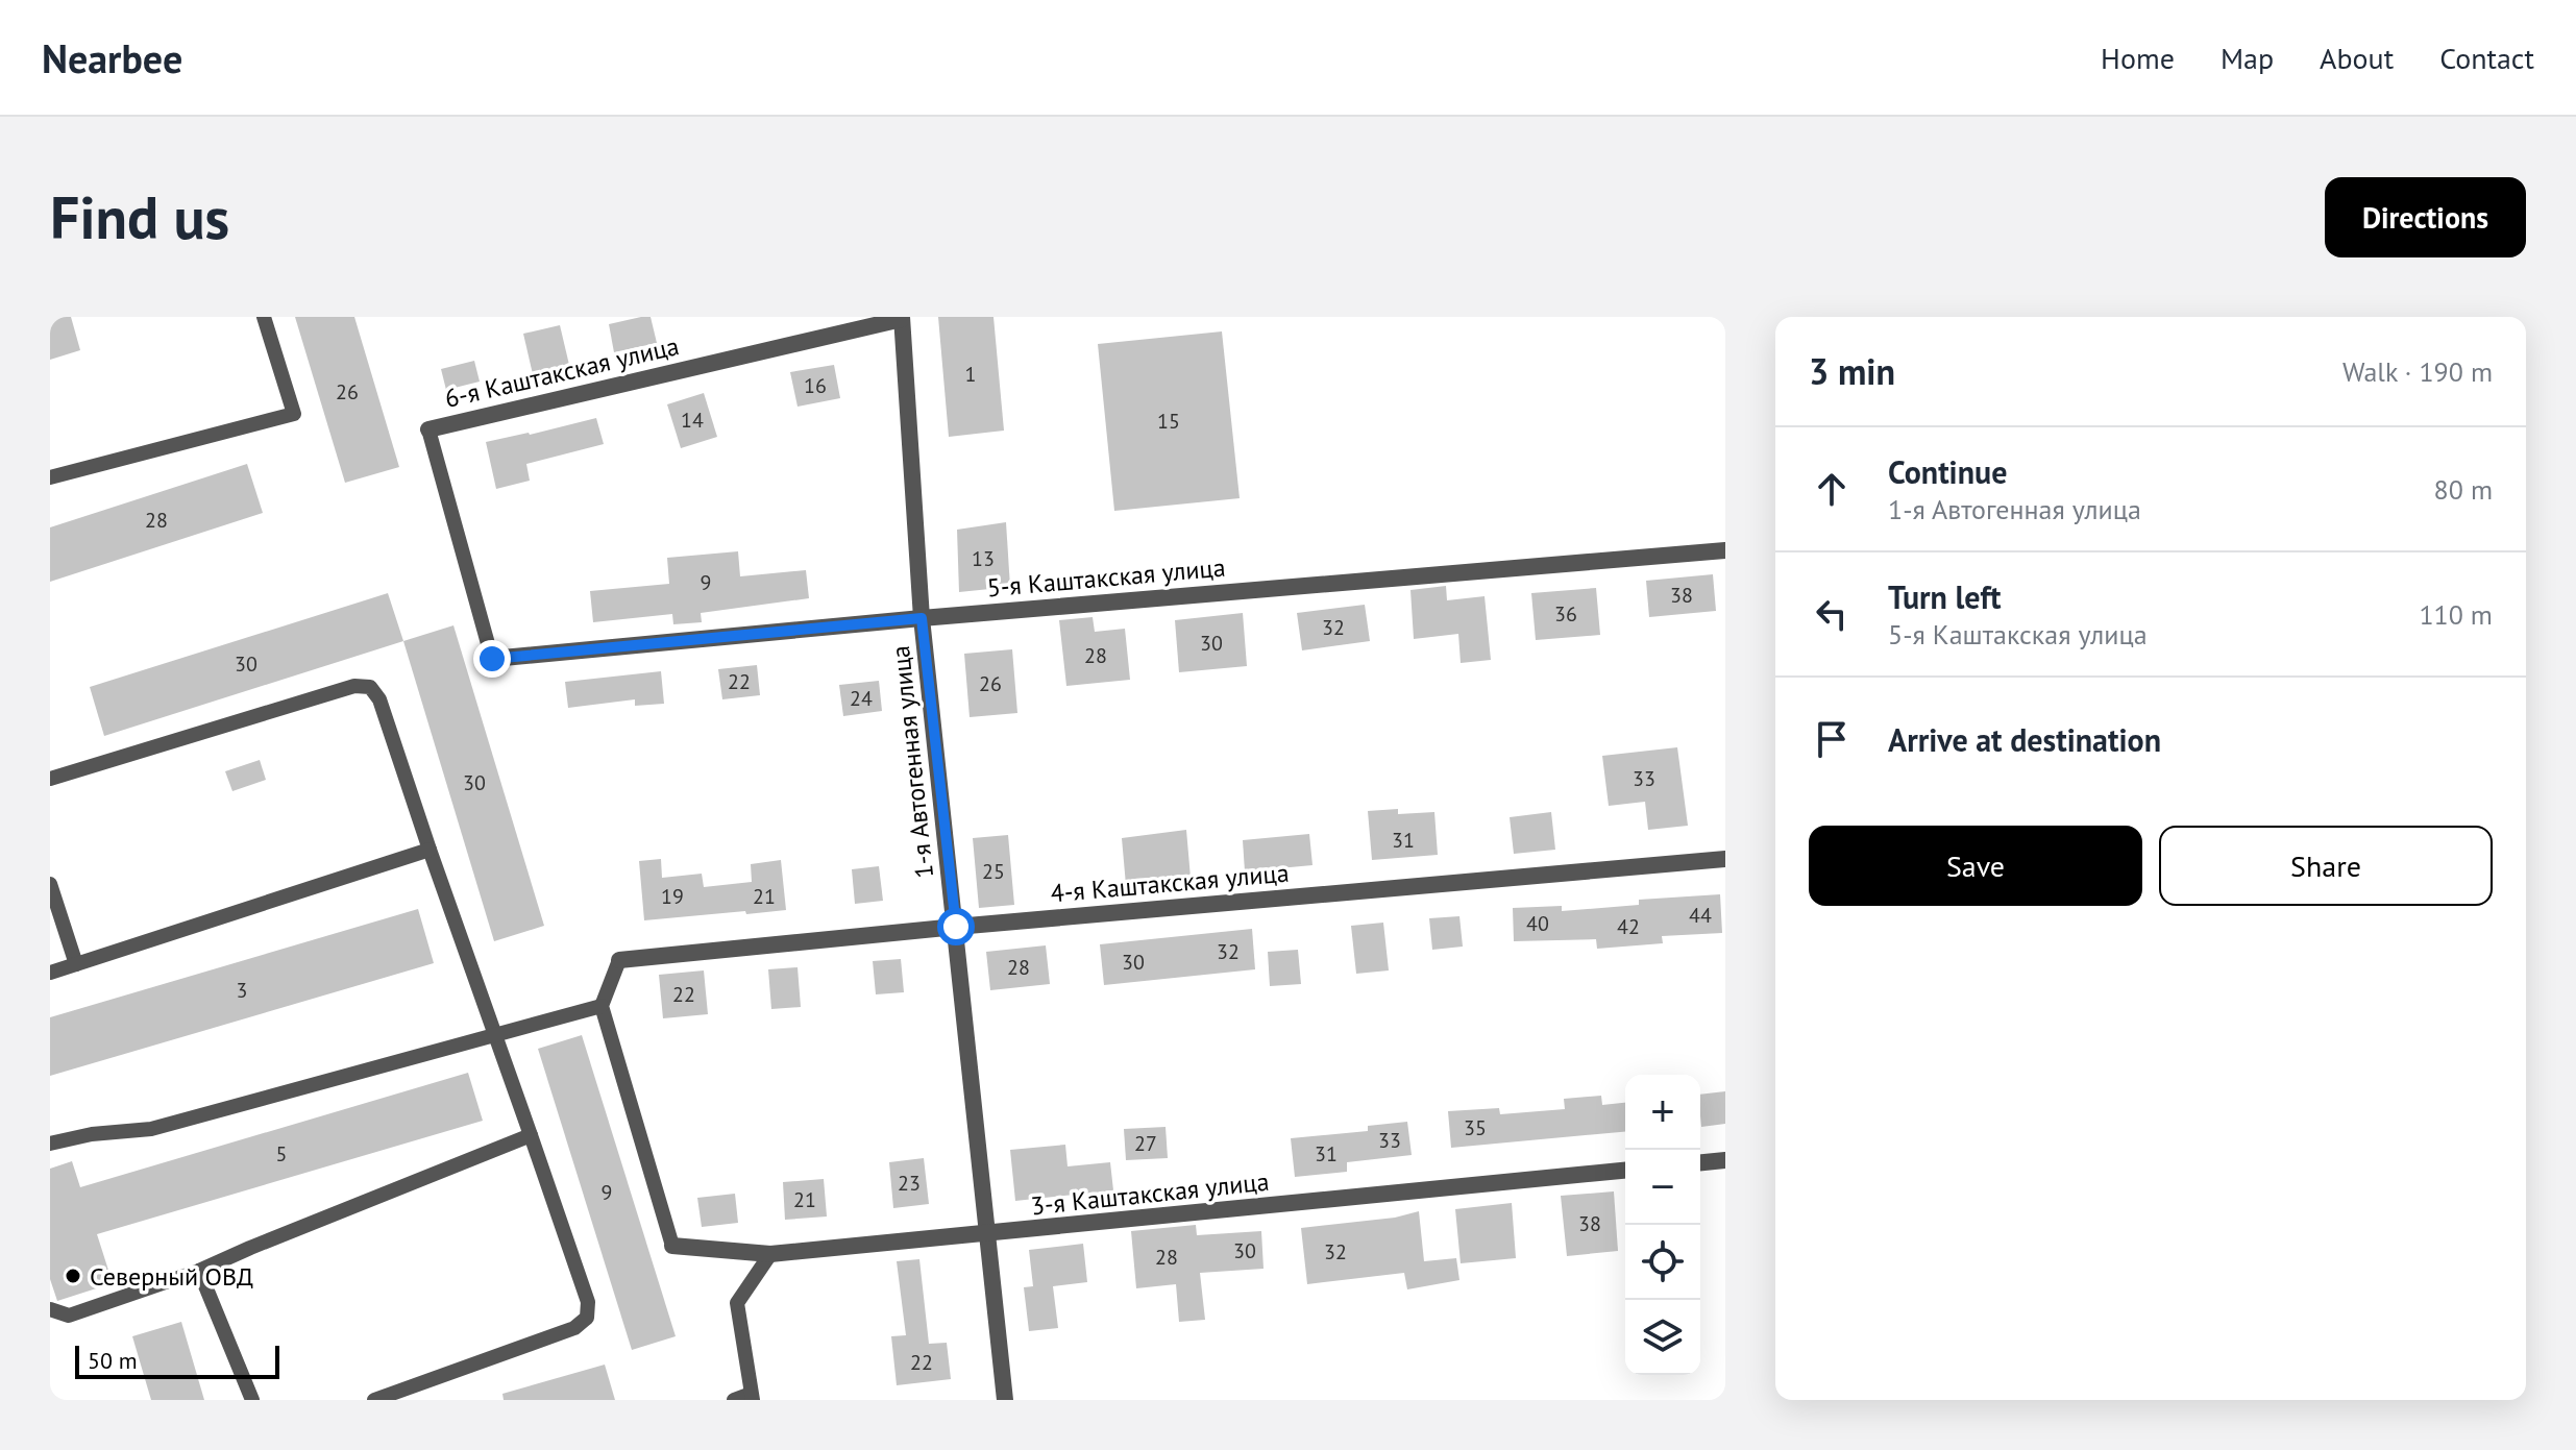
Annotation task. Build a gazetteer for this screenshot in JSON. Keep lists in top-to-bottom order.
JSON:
{
  "streets": {
    "street": [
      "6-я Каштакская улица",
      "5-я Каштакская улица",
      "1-я Автогенная улица",
      "4-я Каштакская улица",
      "3-я Каштакская улица"
    ]
  },
  "crossings": [
    ["6-я Каштакская улица", "1-я Автогенная улица"],
    ["5-я Каштакская улица", "1-я Автогенная улица"],
    ["1-я Автогенная улица", "4-я Каштакская улица"],
    ["1-я Автогенная улица", "3-я Каштакская улица"]
  ],
  "places": ["Северный ОВД"],
  "house_numbers": [
    "1",
    "16",
    "26",
    "14",
    "15",
    "28",
    "13",
    "9",
    "38",
    "36",
    "32",
    "30",
    "28",
    "30",
    "22",
    "26",
    "24",
    "33",
    "30",
    "31",
    "25",
    "19",
    "21",
    "44",
    "40",
    "42",
    "32",
    "30",
    "28",
    "3",
    "22",
    "35",
    "33",
    "27",
    "5",
    "31",
    "23",
    "9",
    "21",
    "38",
    "30",
    "32",
    "28",
    "22"
  ],
  "scale_bar": "50 m",
  "page": {
    "header": "Nearbee",
    "nav": [
      "Home",
      "Map",
      "About",
      "Contact"
    ],
    "buttons": [
      "Directions",
      ["Save", "Share"]
    ],
    "title": "Find us",
    "heading": ["3 min", "Walk · 190 m"],
    "list": [
      ["Continue", "1-я Автогенная улица", "80 m"],
      ["Turn left", "5-я Каштакская улица", "110 m"],
      "Arrive at destination"
    ],
    "map_buttons": ["+", "−"],
    "scale": "50 m"
  }
}
